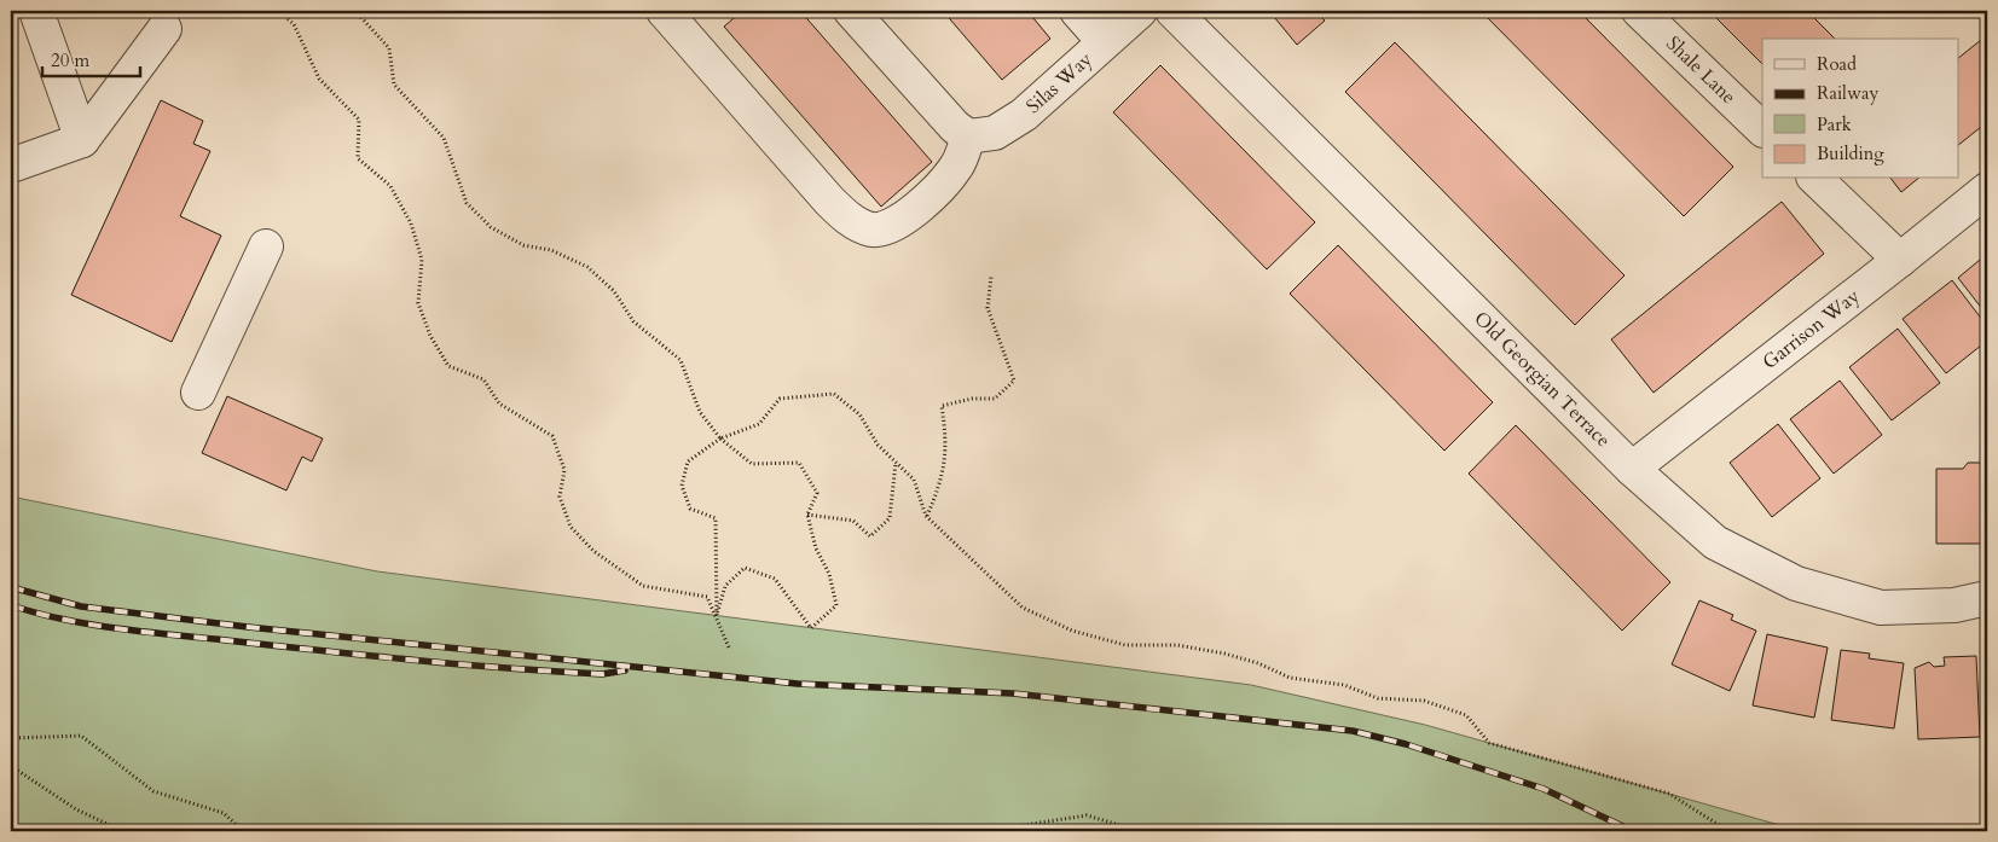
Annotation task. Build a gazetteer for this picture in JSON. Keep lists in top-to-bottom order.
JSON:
{
  "streets": {
    "street": [
      "Shale Lane",
      "Silas Way",
      "Garrison Way",
      "Old Georgian Terrace"
    ]
  },
  "crossings": [
    ["Garrison Way", "Old Georgian Terrace"]
  ],
  "legend": [
    "Road",
    "Railway",
    "Park",
    "Building"
  ],
  "scale_bar": "20 m"
}
